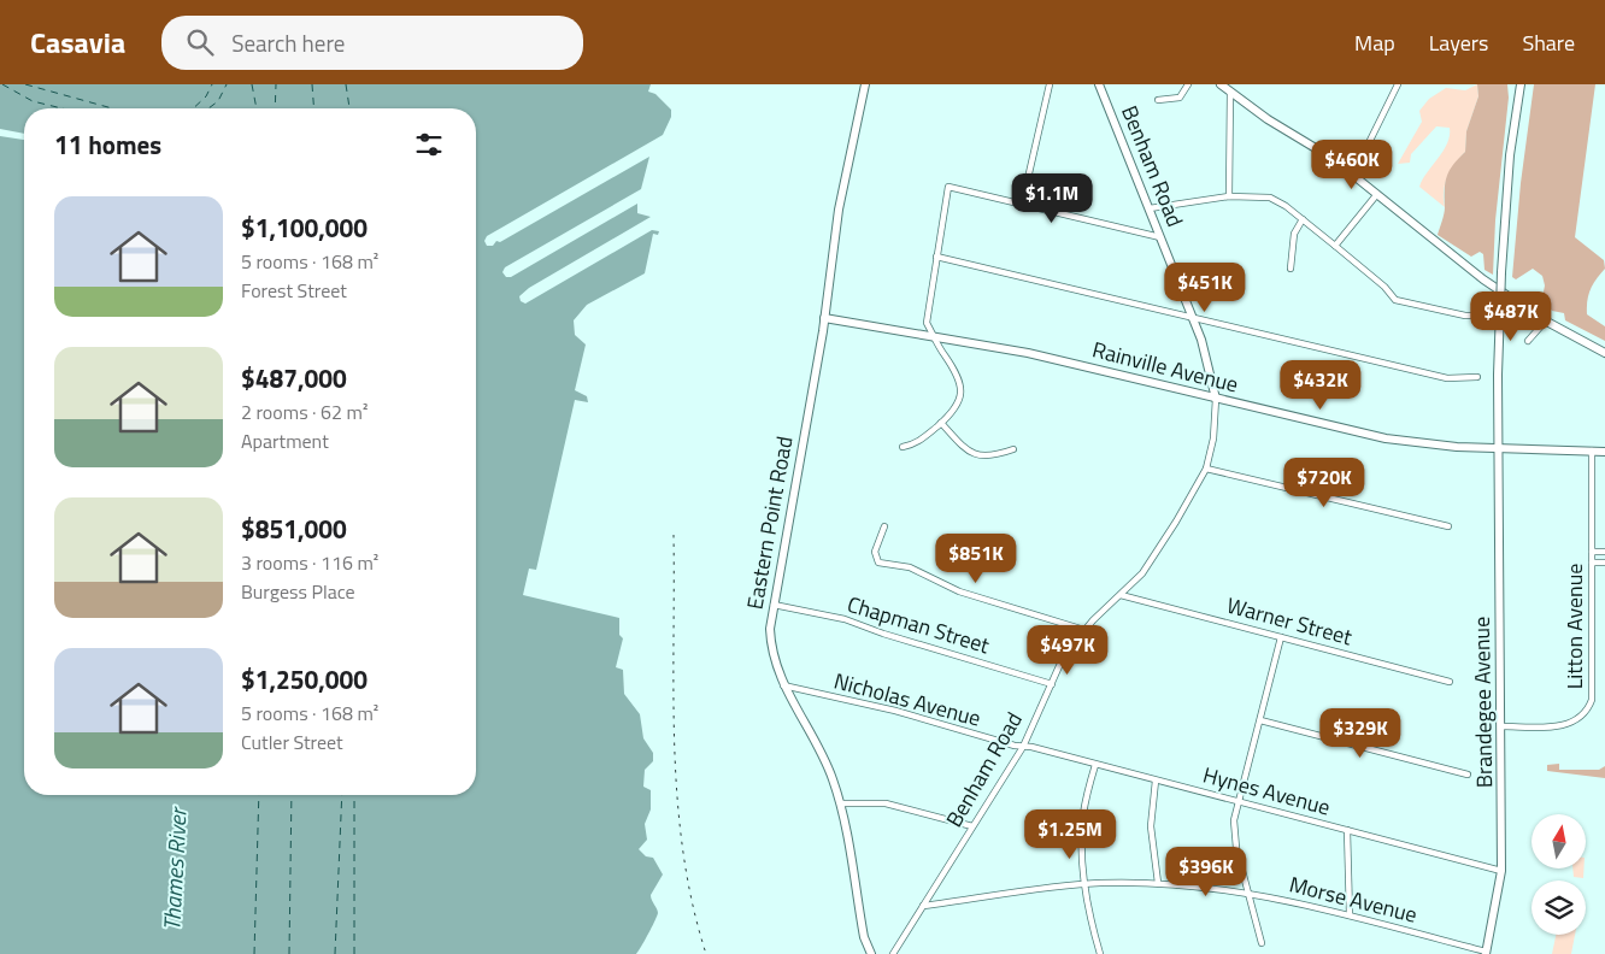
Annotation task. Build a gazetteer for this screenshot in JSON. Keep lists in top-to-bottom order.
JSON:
{
  "streets": {
    "main road": [
      "Benham Road",
      "Rainville Avenue",
      "Eastern Point Road",
      "Brandegee Avenue"
    ],
    "street": [
      "Warner Street",
      "Chapman Street",
      "Litton Avenue",
      "Nicholas Avenue",
      "Hynes Avenue",
      "Morse Avenue"
    ]
  },
  "crossings": [
    ["Benham Road", "Rainville Avenue"],
    ["Benham Road", "Warner Street"],
    ["Benham Road", "Chapman Street"],
    ["Benham Road", "Nicholas Avenue"],
    ["Benham Road", "Hynes Avenue"],
    ["Benham Road", "Morse Avenue"],
    ["Rainville Avenue", "Eastern Point Road"],
    ["Rainville Avenue", "Litton Avenue"],
    ["Rainville Avenue", "Brandegee Avenue"],
    ["Eastern Point Road", "Chapman Street"],
    ["Eastern Point Road", "Nicholas Avenue"],
    ["Litton Avenue", "Brandegee Avenue"],
    ["Nicholas Avenue", "Hynes Avenue"],
    ["Brandegee Avenue", "Hynes Avenue"],
    ["Brandegee Avenue", "Morse Avenue"]
  ],
  "water": ["Thames River"],
  "north": "top",
  "page": {
    "header": "Casavia",
    "search": "Search here",
    "nav": ["Map", "Layers", "Share"],
    "heading": "11 homes",
    "price": [
      "$460K",
      "$1.1M",
      "$451K",
      "$487K",
      "$432K",
      "$720K",
      "$851K",
      "$497K",
      "$329K",
      "$1.25M",
      "$396K"
    ],
    "list": [
      {
        "name": "$1,100,000",
        "note": "5 rooms · 168 m² · Forest Street"
      },
      {
        "name": "$487,000",
        "note": "2 rooms · 62 m² · Apartment"
      },
      {
        "name": "$851,000",
        "note": "3 rooms · 116 m² · Burgess Place"
      },
      {
        "name": "$1,250,000",
        "note": "5 rooms · 168 m² · Cutler Street"
      }
    ]
  }
}
